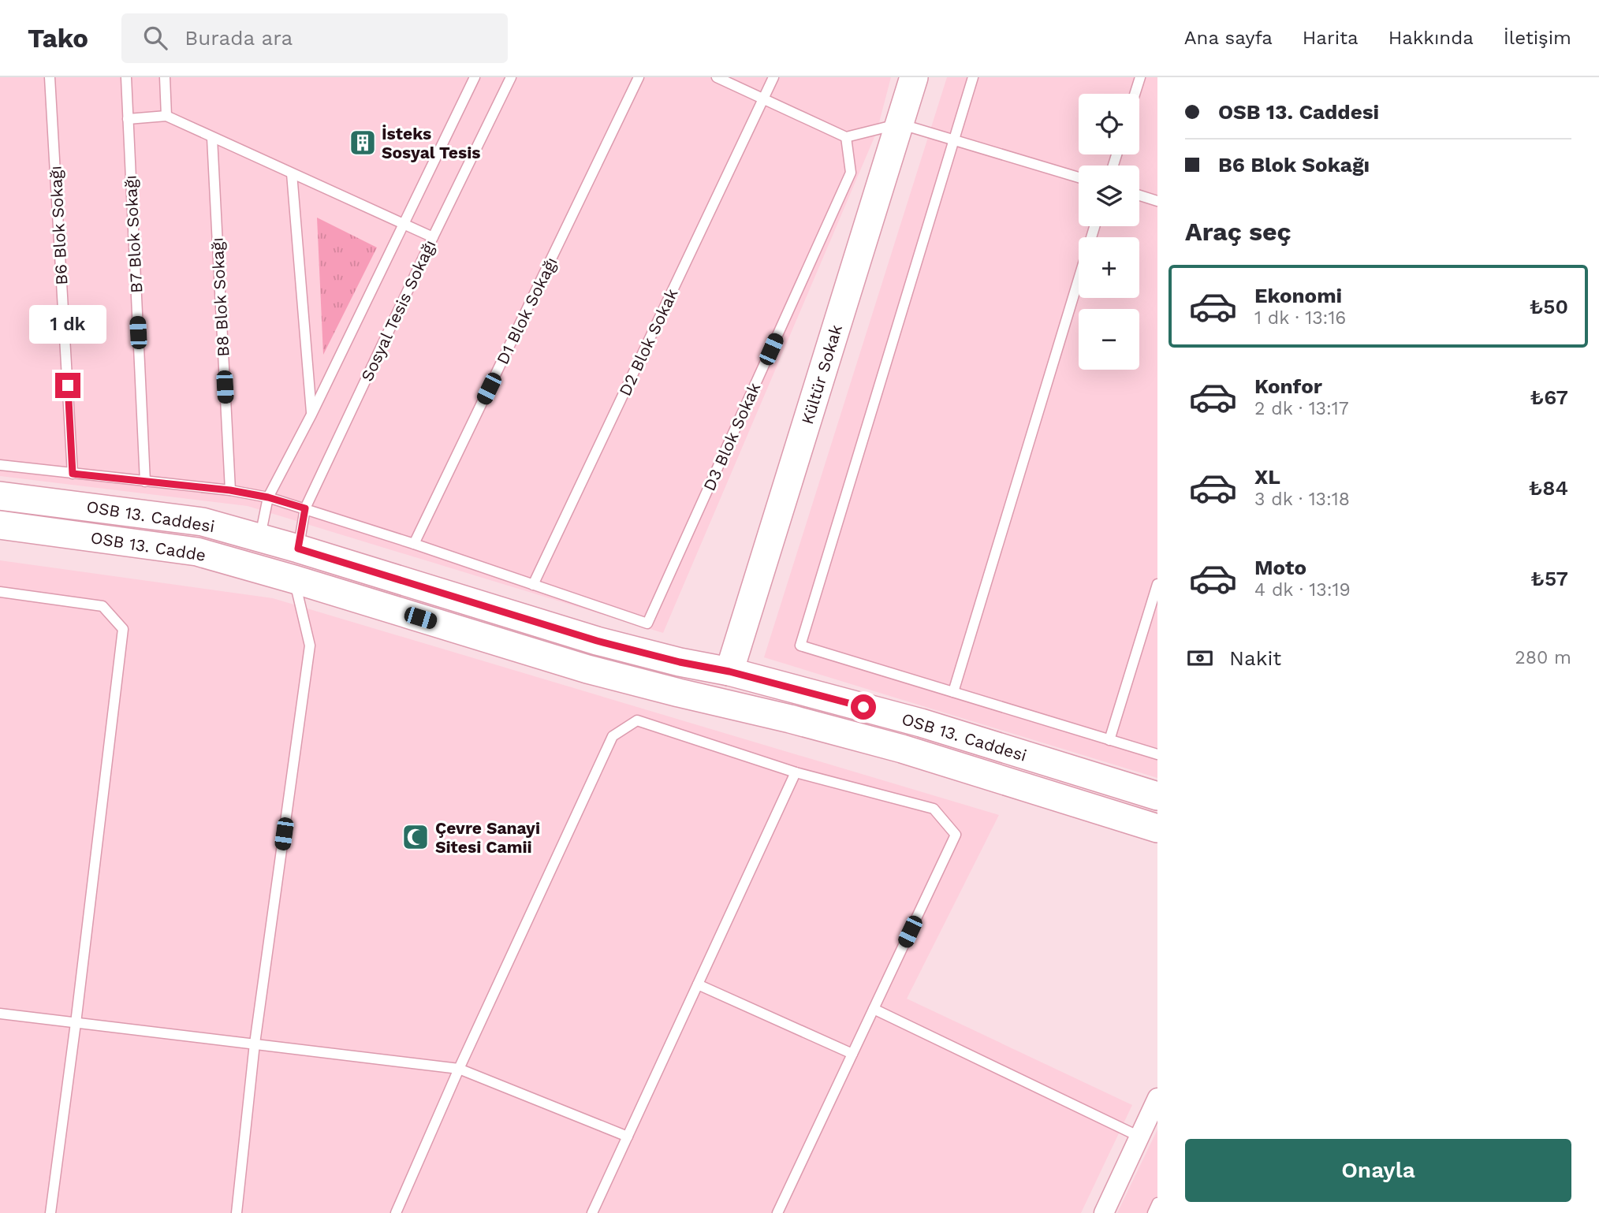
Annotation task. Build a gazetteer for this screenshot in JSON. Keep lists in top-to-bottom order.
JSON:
{
  "streets": {
    "street": ["Kültür Sokak", "OSB 13. Caddesi", "OSB 13. Cadde"],
    "lane": [
      "B6 Blok Sokağı",
      "B7 Blok Sokağı",
      "B8 Blok Sokağı",
      "Sosyal Tesis Sokağı",
      "D1 Blok Sokağı",
      "D2 Blok Sokak",
      "D3 Blok Sokak"
    ]
  },
  "crossings": [
    ["Sosyal Tesis Sokağı", "OSB 13. Caddesi"],
    ["D2 Blok Sokak", "D3 Blok Sokak"],
    ["Kültür Sokak", "OSB 13. Caddesi"],
    ["OSB 13. Caddesi", "OSB 13. Cadde"]
  ],
  "places": {
    "building": ["İsteks Sosyal Tesis"],
    "mosque": ["Çevre Sanayi Sitesi Camii"]
  },
  "page": {
    "header": "Tako",
    "search": "Burada ara",
    "nav": [
      "Ana sayfa",
      "Harita",
      "Hakkında",
      "İletişim"
    ],
    "banner": ["OSB 13. Caddesi", "B6 Blok Sokağı"],
    "map_buttons": ["+", "−"],
    "heading": "Araç seç",
    "list": [
      {
        "name": "Ekonomi",
        "note": "1 dk · 13:16",
        "value": "₺50"
      },
      {
        "name": "Konfor",
        "note": "2 dk · 13:17",
        "value": "₺67"
      },
      {
        "name": "XL",
        "note": "3 dk · 13:18",
        "value": "₺84"
      },
      {
        "name": "Moto",
        "note": "4 dk · 13:19",
        "value": "₺57"
      }
    ],
    "bubble": "1 dk",
    "pay": ["Nakit", "280 m"],
    "buttons": "Onayla"
  }
}
